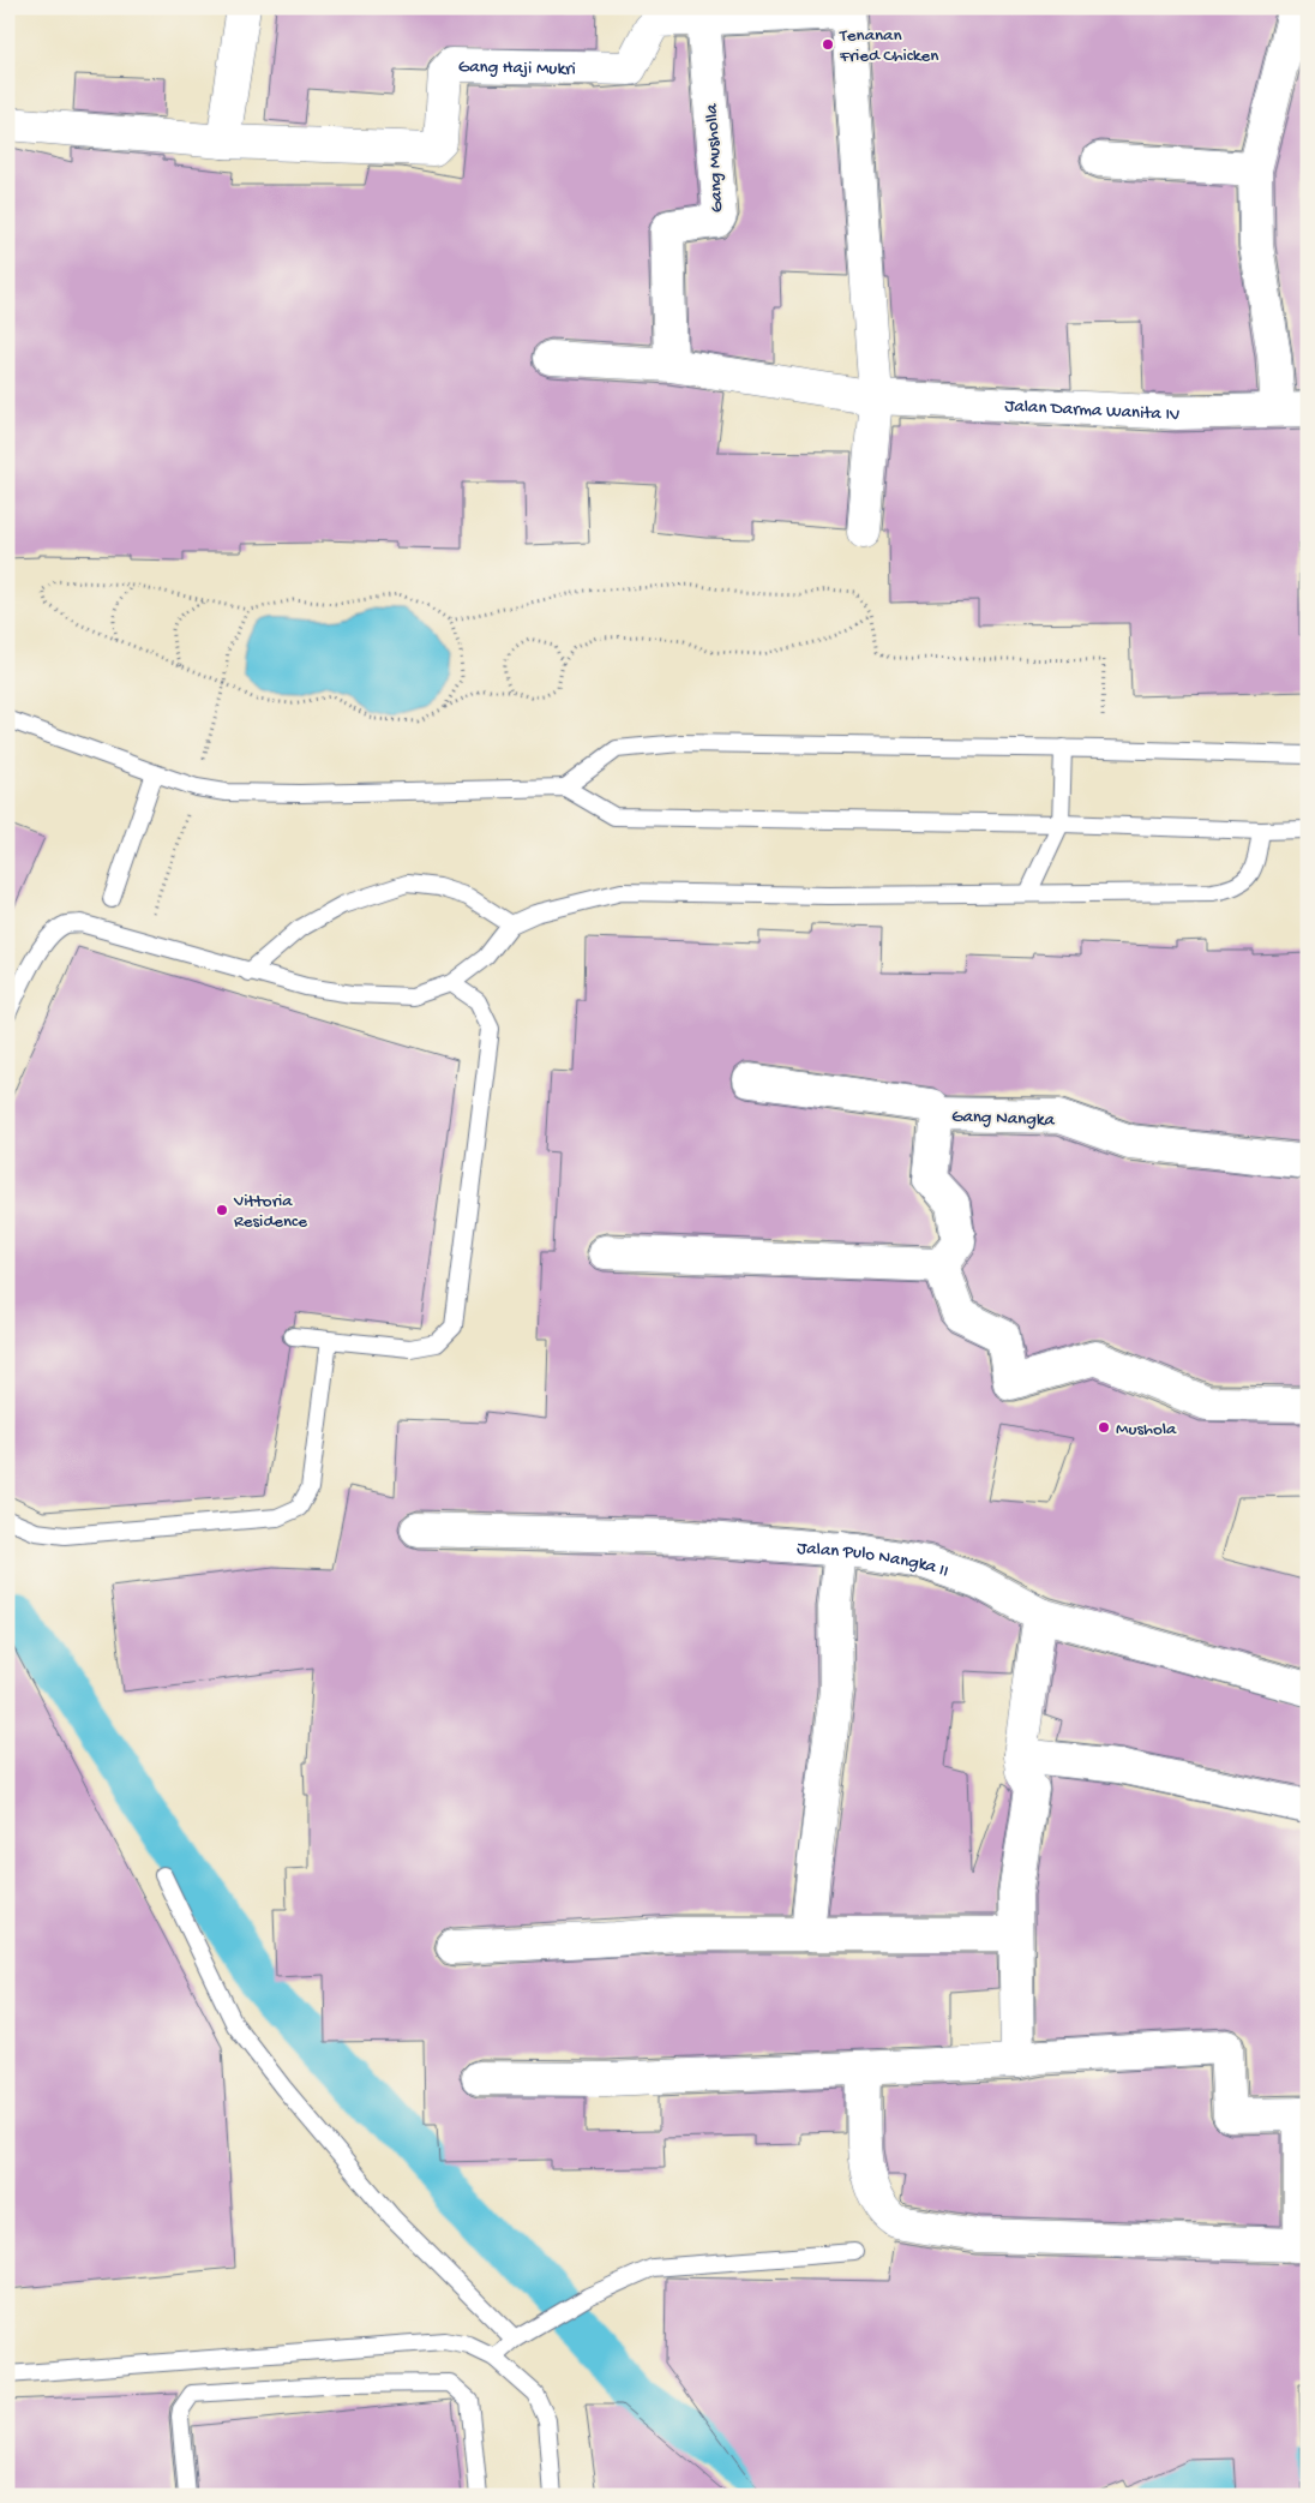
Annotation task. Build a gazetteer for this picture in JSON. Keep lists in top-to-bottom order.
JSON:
{
  "streets": {
    "street": [
      "Gang Haji Mukri",
      "Gang Musholla",
      "Jalan Darma Wanita IV",
      "Gang Nangka",
      "Jalan Pulo Nangka II"
    ]
  },
  "crossings": [
    ["Gang Haji Mukri", "Gang Musholla"]
  ],
  "places": ["Tenanan Fried Chicken", "Vittoria Residence", "Mushola"]
}
